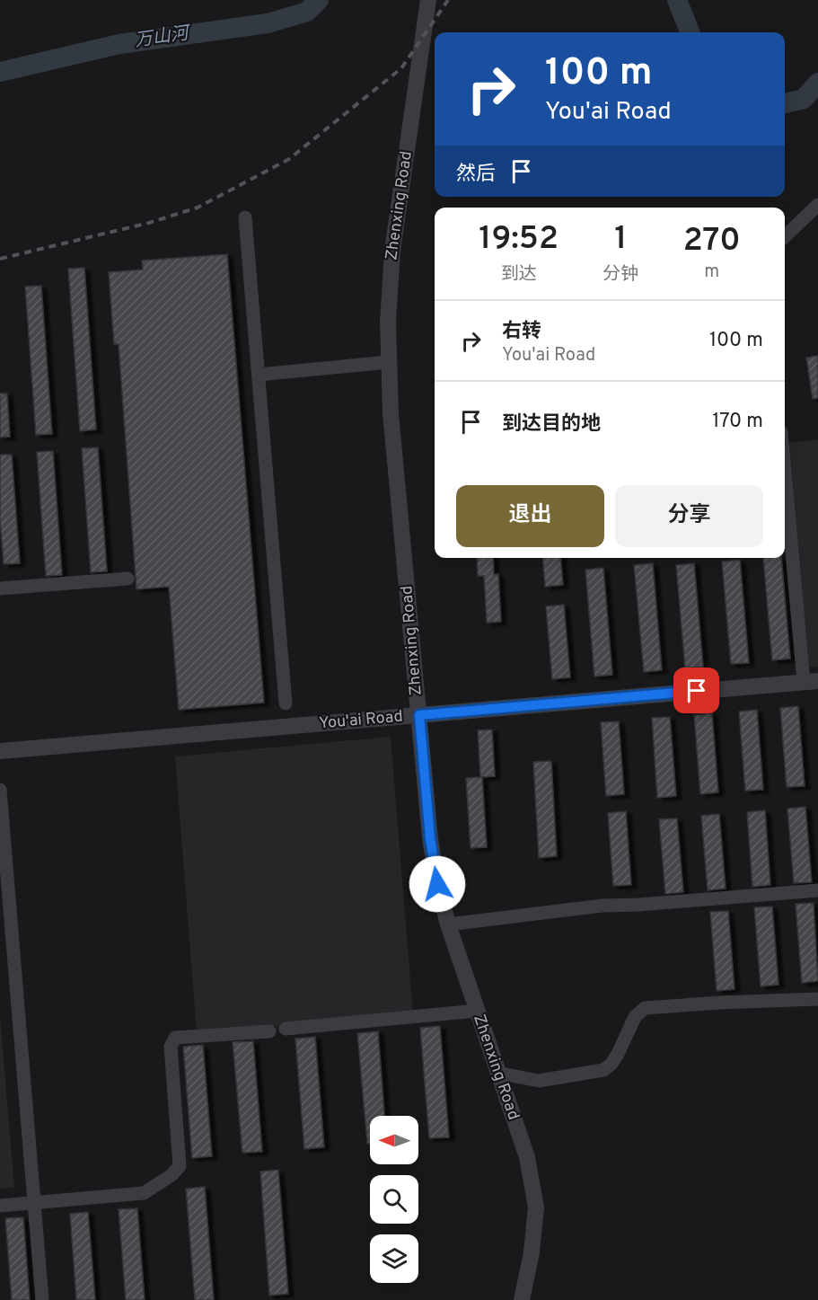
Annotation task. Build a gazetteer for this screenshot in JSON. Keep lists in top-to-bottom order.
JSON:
{
  "streets": {
    "street": ["Zhenxing Road", "You'ai Road"]
  },
  "crossings": [
    ["Zhenxing Road", "You'ai Road"]
  ],
  "water": ["万山河"],
  "north": "left",
  "page": {
    "turn": ["100 m", "You'ai Road"],
    "then": "然后",
    "eta": [
      "19:52",
      "到达",
      "1",
      "分钟",
      "270",
      "m"
    ],
    "list": [
      {
        "name": "右转",
        "note": "You'ai Road",
        "value": "100 m"
      },
      {
        "name": "到达目的地",
        "value": "170 m"
      }
    ],
    "buttons": ["退出", "分享"]
  }
}
